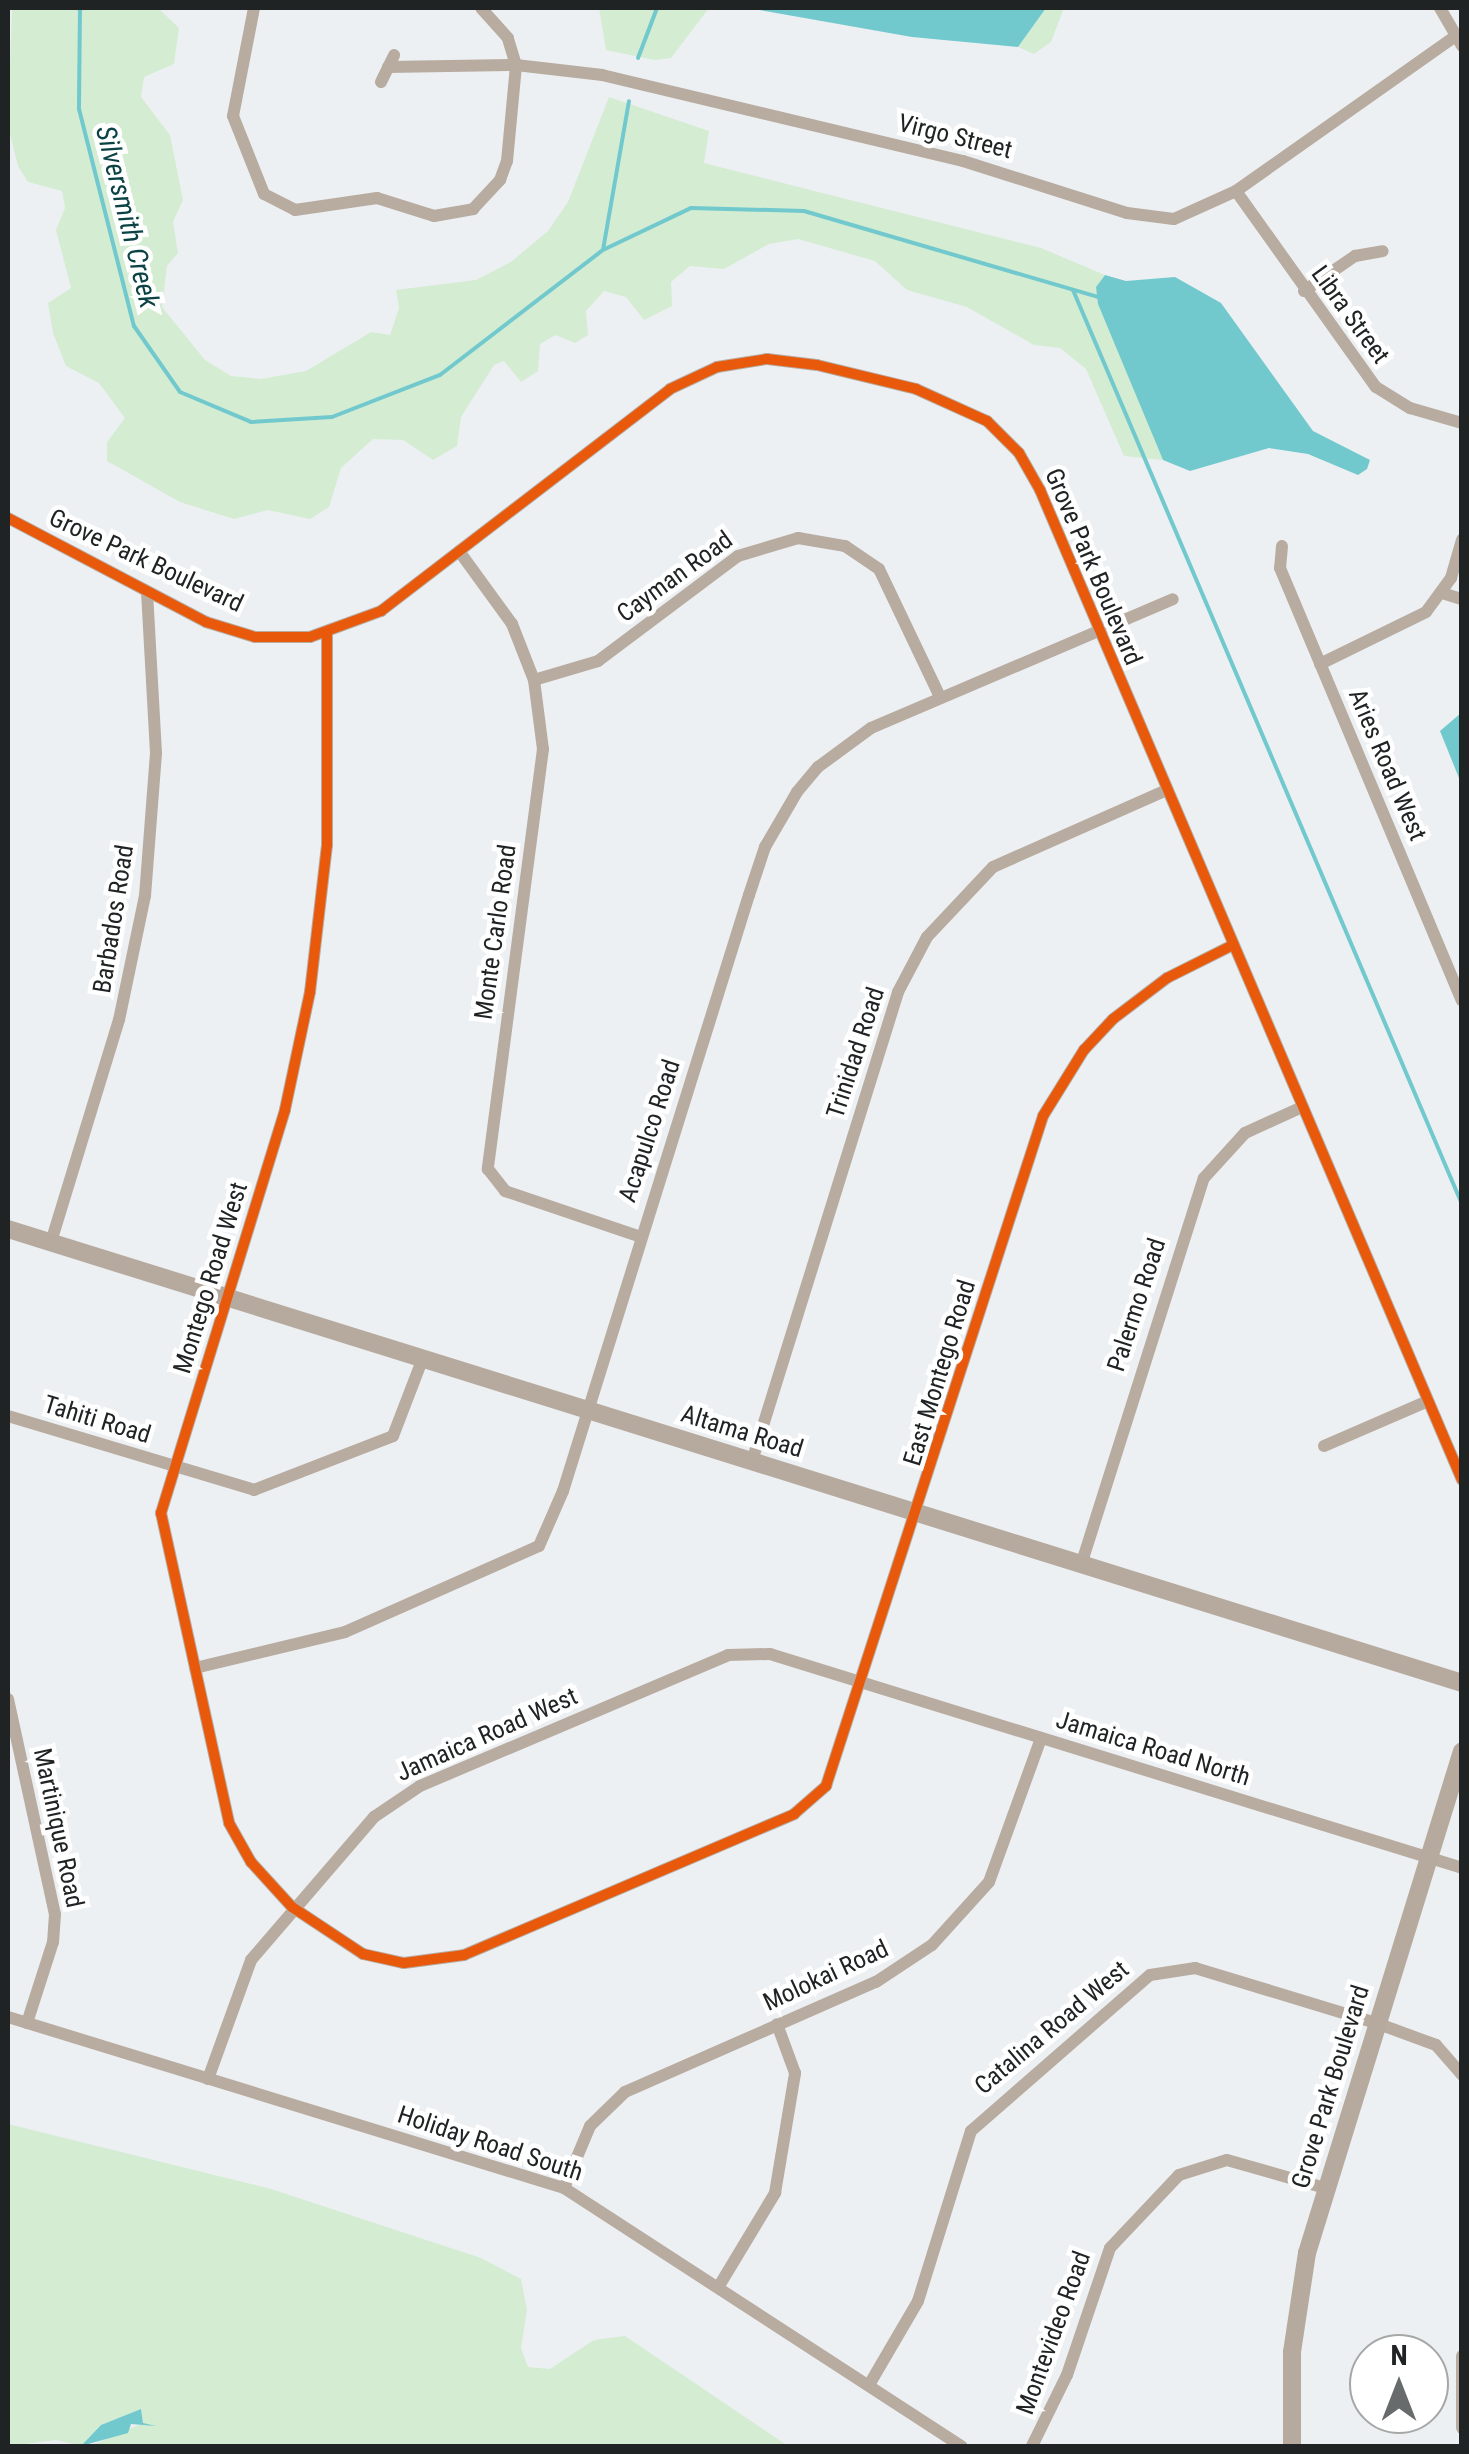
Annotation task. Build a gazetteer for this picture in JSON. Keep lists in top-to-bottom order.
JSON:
{
  "streets": {
    "street": [
      "Virgo Street",
      "Libra Street",
      "Grove Park Boulevard",
      "Cayman Road",
      "Aries Road West",
      "Barbados Road",
      "Monte Carlo Road",
      "Trinidad Road",
      "Acapulco Road",
      "Montego Road West",
      "Palermo Road",
      "East Montego Road",
      "Tahiti Road",
      "Altama Road",
      "Jamaica Road West",
      "Jamaica Road North",
      "Martinique Road",
      "Molokai Road",
      "Catalina Road West",
      "Holiday Road South",
      "Montevideo Road"
    ]
  },
  "crossings": [
    ["Virgo Street", "Libra Street"],
    ["Grove Park Boulevard", "Barbados Road"],
    ["Grove Park Boulevard", "Monte Carlo Road"],
    ["Grove Park Boulevard", "Trinidad Road"],
    ["Grove Park Boulevard", "Acapulco Road"],
    ["Grove Park Boulevard", "Montego Road West"],
    ["Grove Park Boulevard", "Palermo Road"],
    ["Grove Park Boulevard", "East Montego Road"],
    ["Grove Park Boulevard", "Jamaica Road North"],
    ["Grove Park Boulevard", "Catalina Road West"],
    ["Grove Park Boulevard", "Montevideo Road"],
    ["Cayman Road", "Monte Carlo Road"],
    ["Cayman Road", "Acapulco Road"],
    ["Barbados Road", "Altama Road"],
    ["Monte Carlo Road", "Acapulco Road"],
    ["Trinidad Road", "Altama Road"],
    ["Acapulco Road", "Montego Road West"],
    ["Acapulco Road", "Altama Road"],
    ["Montego Road West", "East Montego Road"],
    ["Montego Road West", "Tahiti Road"],
    ["Montego Road West", "Altama Road"],
    ["Montego Road West", "Jamaica Road West"],
    ["Palermo Road", "Altama Road"],
    ["East Montego Road", "Altama Road"],
    ["East Montego Road", "Jamaica Road West"],
    ["East Montego Road", "Jamaica Road North"],
    ["Tahiti Road", "Altama Road"],
    ["Jamaica Road West", "Jamaica Road North"],
    ["Jamaica Road West", "Holiday Road South"],
    ["Jamaica Road North", "Molokai Road"],
    ["Martinique Road", "Holiday Road South"],
    ["Molokai Road", "Holiday Road South"],
    ["Catalina Road West", "Holiday Road South"]
  ],
  "water": ["Silversmith Creek"],
  "north": "top"
}
